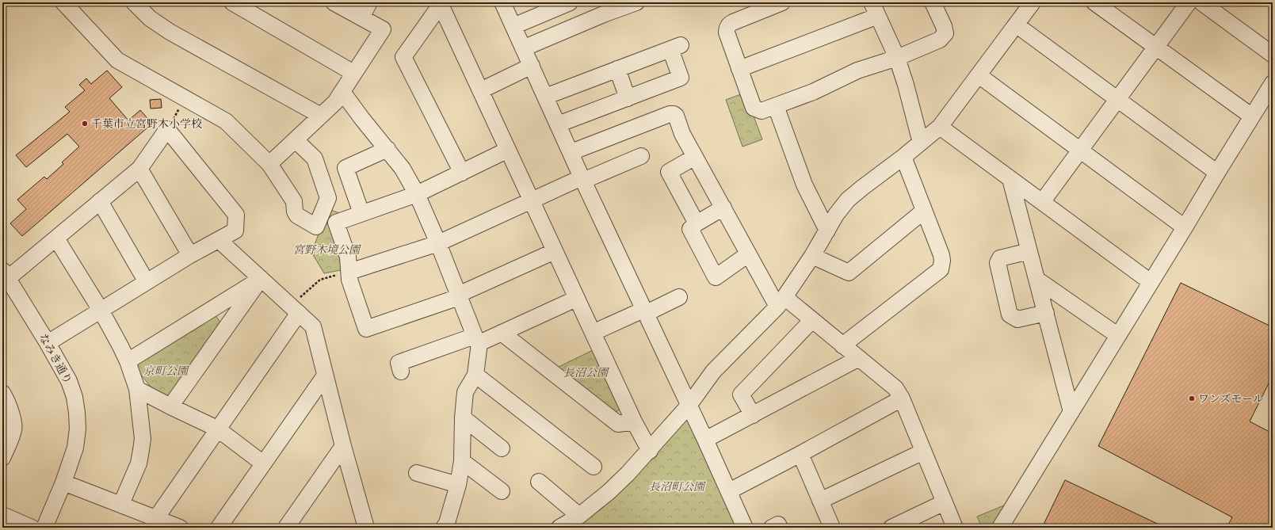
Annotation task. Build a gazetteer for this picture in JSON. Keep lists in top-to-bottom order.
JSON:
{
  "streets": {
    "street": ["なみき通り"]
  },
  "parks": [
    "宮野木境公園",
    "京町公園",
    "長沼公園",
    "長沼町公園"
  ],
  "places": ["千葉市立宮野木小学校", "ワンズモール"]
}
